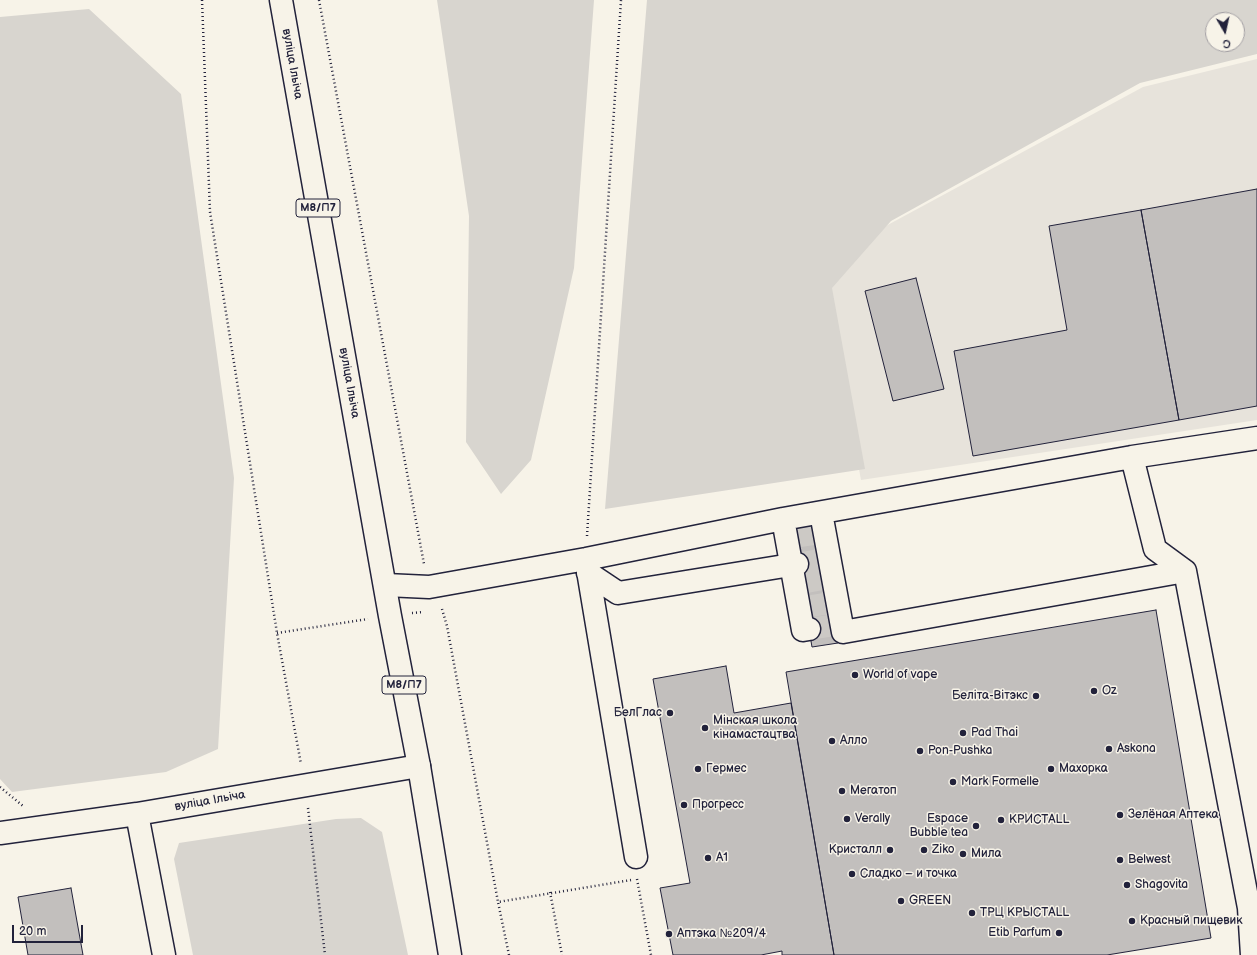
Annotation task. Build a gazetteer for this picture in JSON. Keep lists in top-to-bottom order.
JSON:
{
  "streets": {
    "main road": ["вуліца Ільіча", "М8/П7"]
  },
  "places": [
    "World of vape",
    "Oz",
    "Беліта-Вітэкс",
    "БелГлас",
    "Мінская школа кінамастацтва",
    "Pad Thai",
    "Алло",
    "Askona",
    "Pon-Pushka",
    "Гермес",
    "Махорка",
    "Mark Formelle",
    "Мегатоп",
    "Прогресс",
    "Зелёная Аптека",
    "Verally",
    "КРИСТАLL",
    "Espace Bubble tea",
    "Кристалл",
    "Ziko",
    "Мила",
    "A1",
    "Belwest",
    "Сладко – и точка",
    "Shagovita",
    "GREEN",
    "ТРЦ КРЫСТАLL",
    "Красный пищевик",
    "Etib Parfum",
    "Аптэка №209/4"
  ],
  "scale_bar": "20 m",
  "north": "bottom"
}
